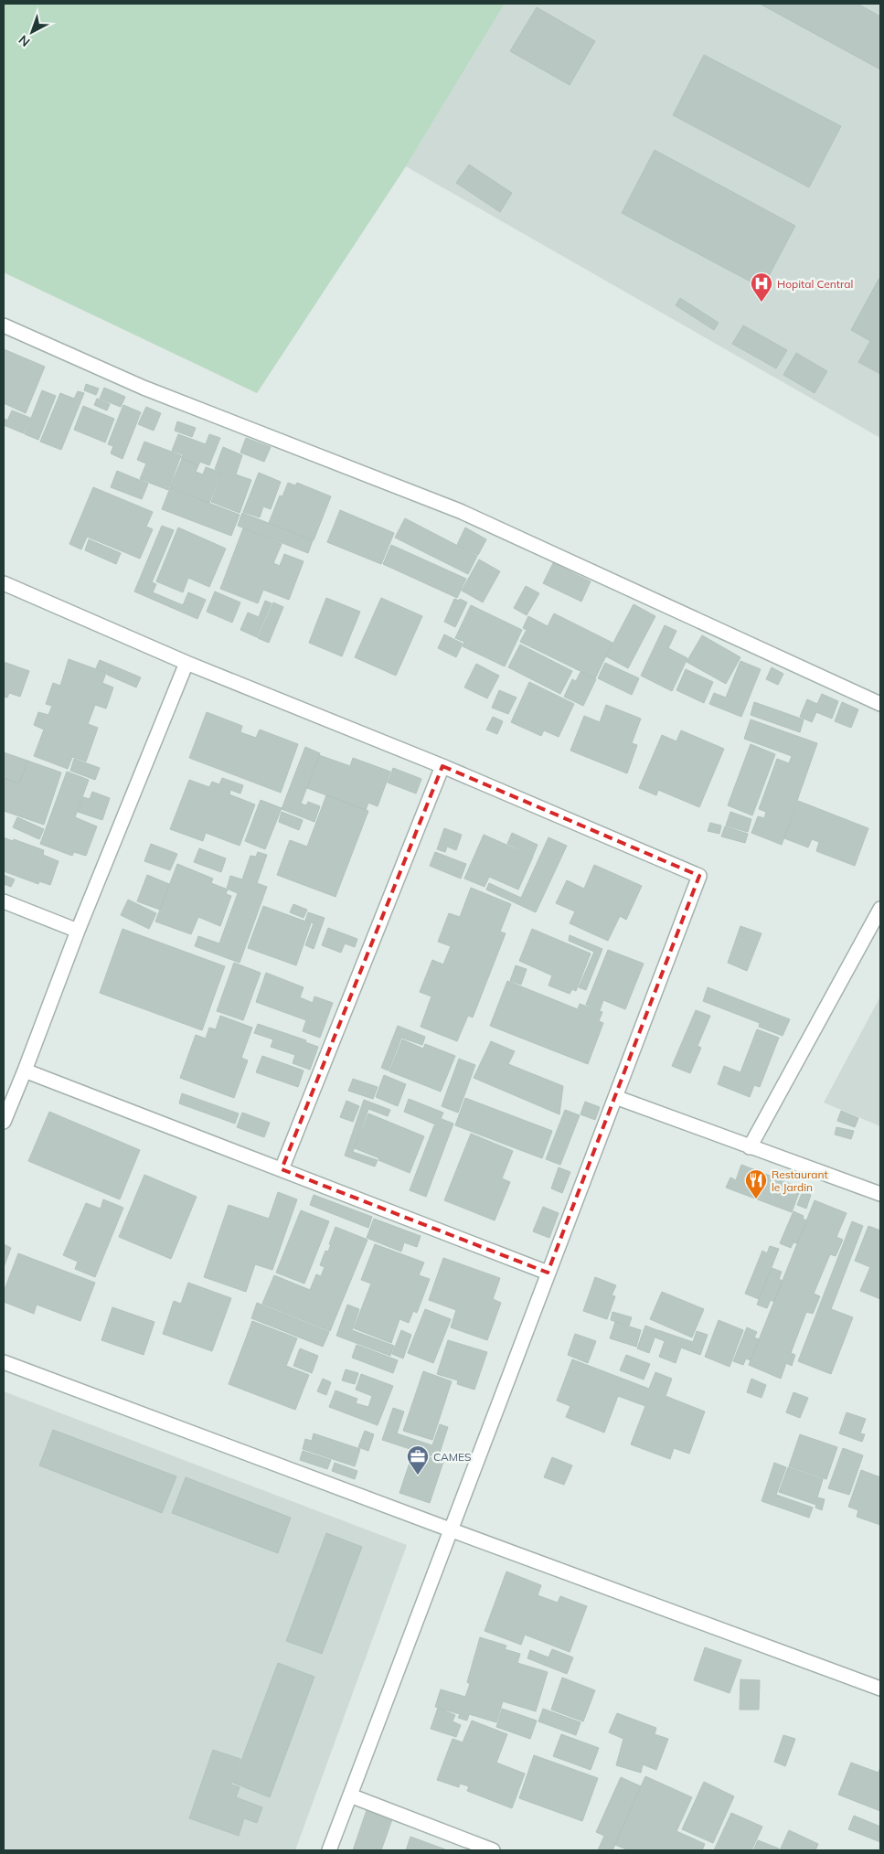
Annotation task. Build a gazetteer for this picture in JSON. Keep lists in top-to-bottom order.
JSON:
{
  "places": {
    "hospital": ["Hopital Central"],
    "restaurant": ["Restaurant le Jardin"],
    "office": ["CAMES"]
  },
  "north": "bottom left"
}
